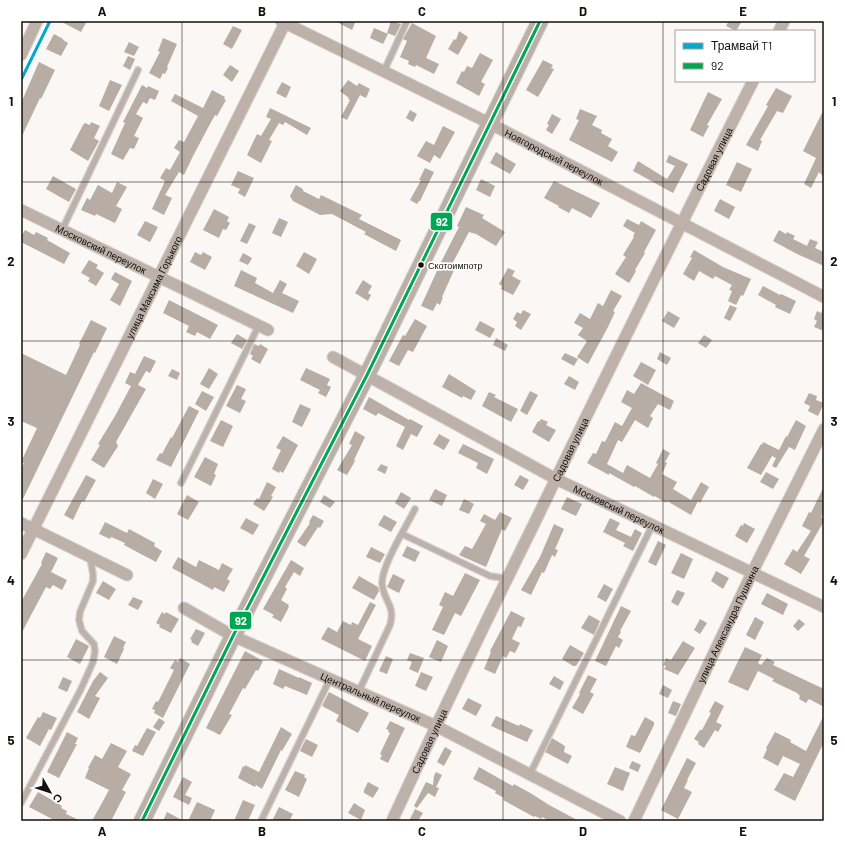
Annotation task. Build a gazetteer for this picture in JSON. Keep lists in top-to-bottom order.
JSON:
{
  "streets": {
    "street": [
      "Новгородский переулок",
      "Садовая улица",
      "Московский переулок",
      "улица Максима Горького",
      "улица Александра Пушкина",
      "Центральный переулок"
    ]
  },
  "crossings": [
    ["Новгородский переулок", "Садовая улица"],
    ["Новгородский переулок", "улица Максима Горького"],
    ["Садовая улица", "Московский переулок"],
    ["Садовая улица", "Центральный переулок"],
    ["Московский переулок", "улица Максима Горького"],
    ["Московский переулок", "улица Александра Пушкина"]
  ],
  "places": ["Скотоимпотр"],
  "lines": ["tram line T1", "transit line 92"],
  "legend": ["Трамвай T1", "92"],
  "north": "bottom right",
  "grid": {
    "columns": [
      "A",
      "B",
      "C",
      "D",
      "E"
    ],
    "rows": [
      "1",
      "2",
      "3",
      "4",
      "5"
    ]
  }
}
